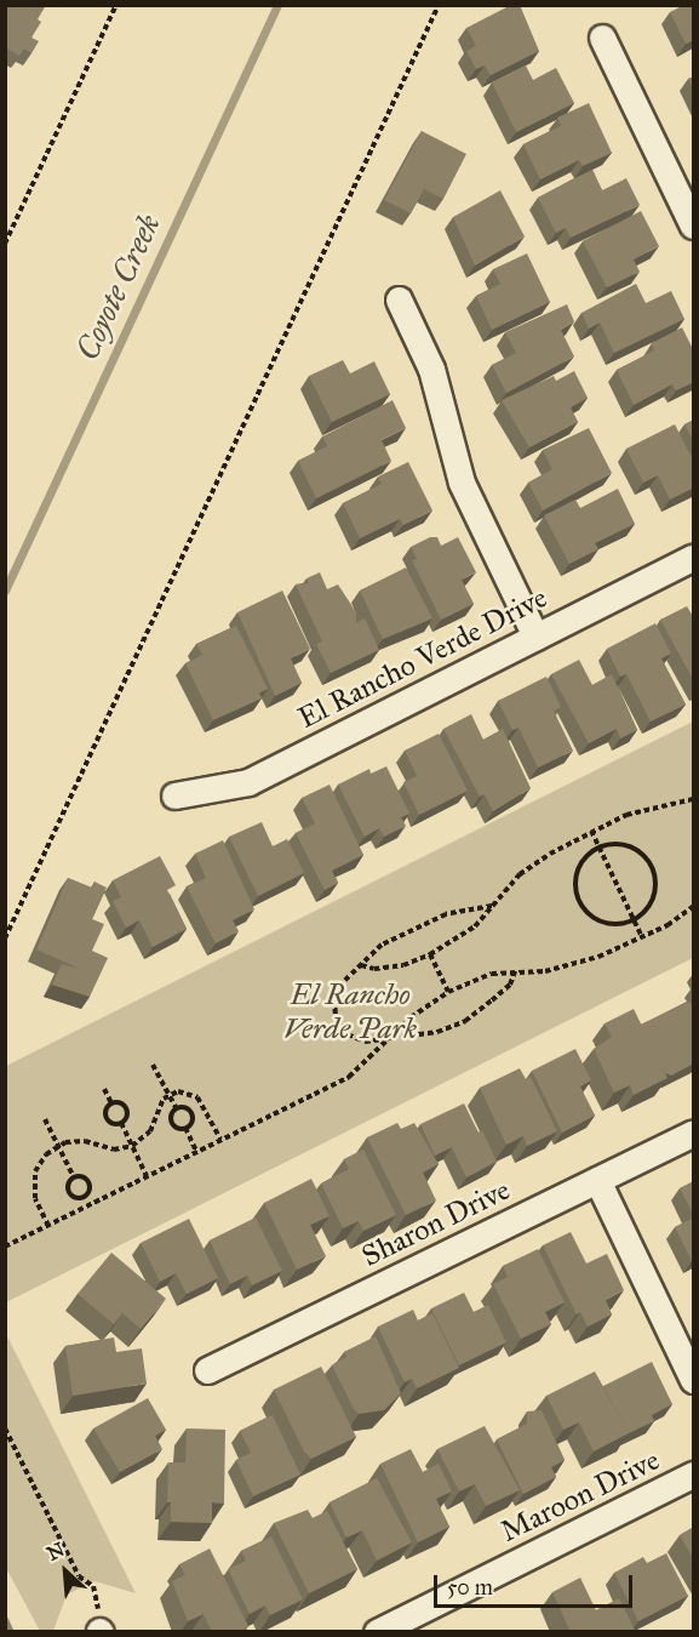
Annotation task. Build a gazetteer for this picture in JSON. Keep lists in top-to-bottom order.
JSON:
{
  "streets": {
    "street": ["El Rancho Verde Drive", "Sharon Drive", "Maroon Drive"]
  },
  "water": ["Coyote Creek"],
  "parks": ["El Rancho Verde Park"],
  "scale_bar": "50 m",
  "north": "top left"
}
